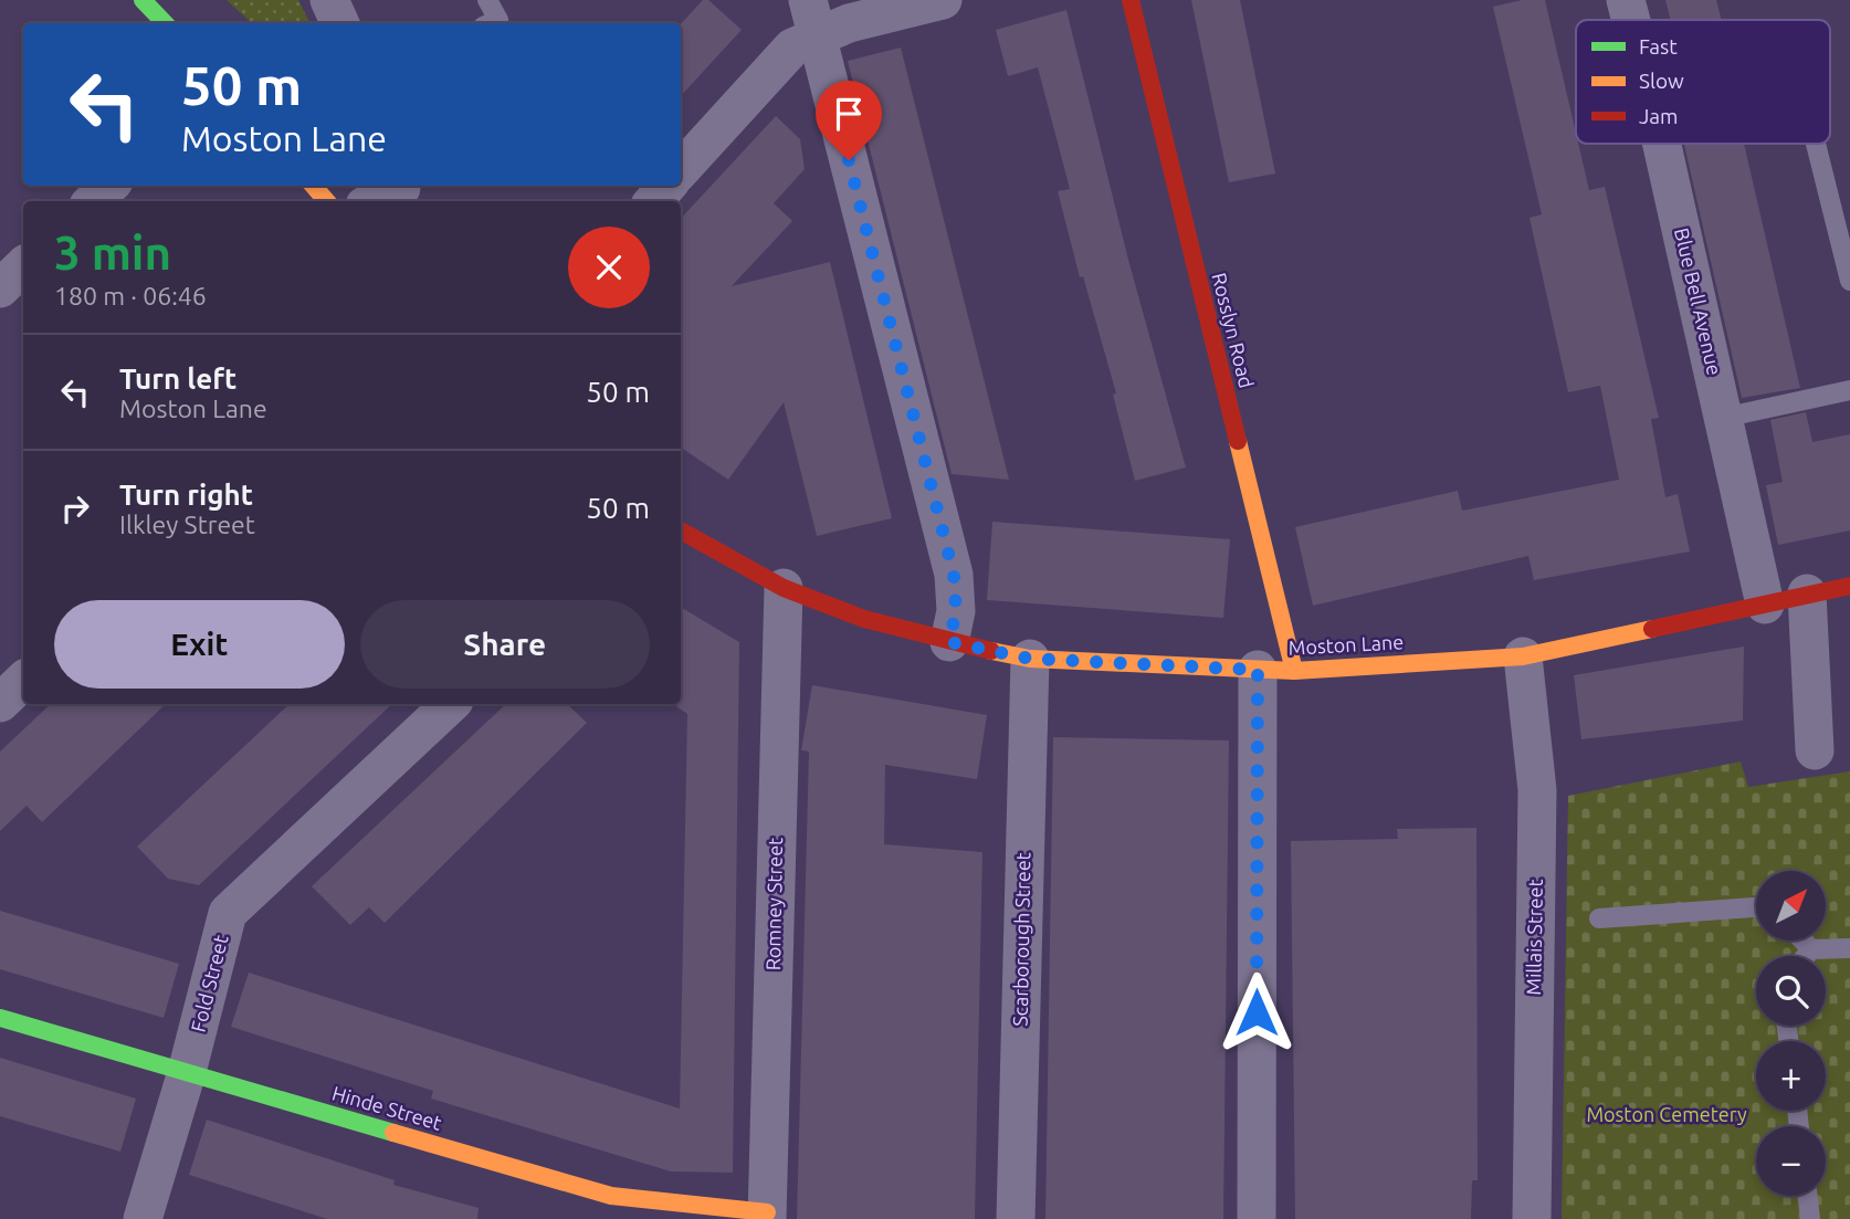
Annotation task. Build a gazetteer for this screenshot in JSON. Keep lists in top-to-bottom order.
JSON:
{
  "streets": {
    "street": [
      "Blue Bell Avenue",
      "Rosslyn Road",
      "Moston Lane",
      "Romney Street",
      "Millais Street",
      "Scarborough Street",
      "Fold Street",
      "Hinde Street"
    ]
  },
  "crossings": [
    ["Blue Bell Avenue", "Moston Lane"],
    ["Rosslyn Road", "Moston Lane"],
    ["Moston Lane", "Romney Street"],
    ["Moston Lane", "Millais Street"],
    ["Moston Lane", "Scarborough Street"],
    ["Romney Street", "Hinde Street"],
    ["Fold Street", "Hinde Street"]
  ],
  "parks": ["Moston Cemetery"],
  "legend": ["Fast", "Slow", "Jam"],
  "north": "top right",
  "page": {
    "turn": ["50 m", "Moston Lane"],
    "heading": ["3 min", "180 m · 06:46"],
    "list": [
      {
        "name": "Turn left",
        "note": "Moston Lane",
        "value": "50 m"
      },
      {
        "name": "Turn right",
        "note": "Ilkley Street",
        "value": "50 m"
      }
    ],
    "buttons": ["Exit", "Share"],
    "map_buttons": ["+", "−"]
  }
}
